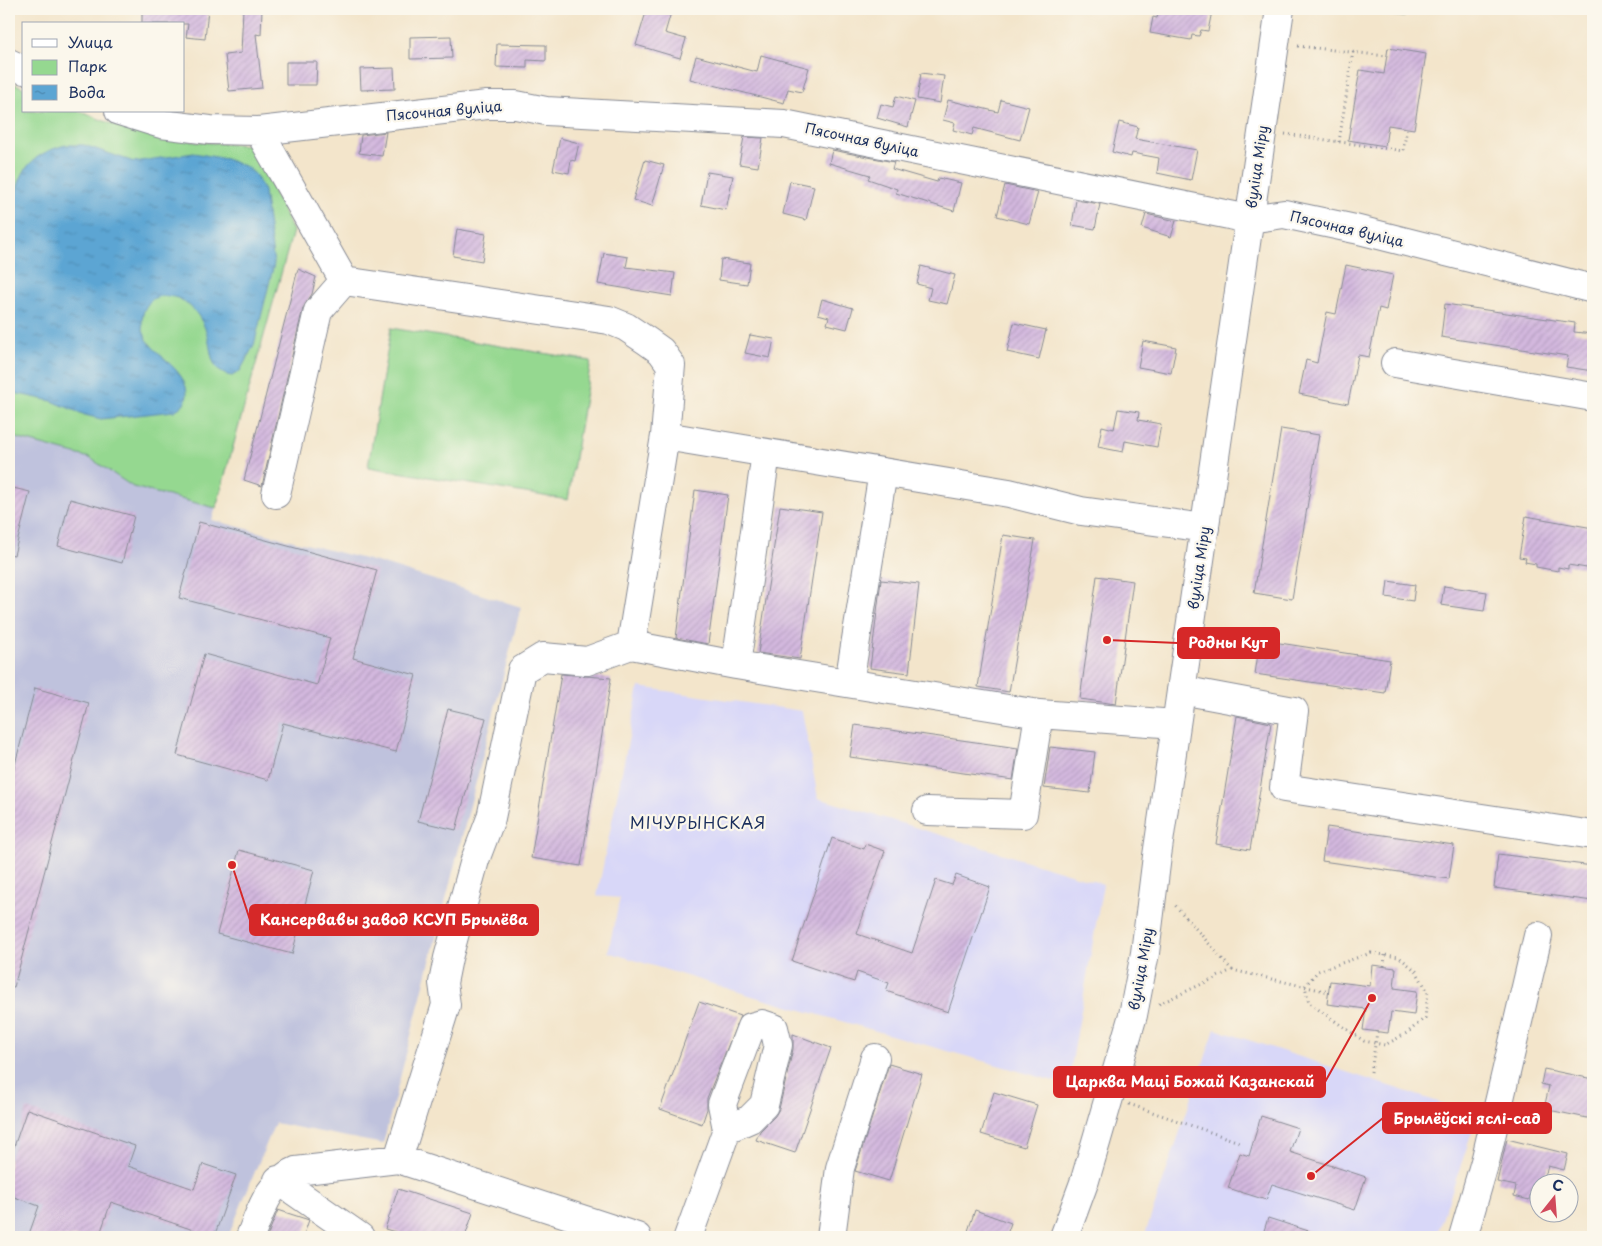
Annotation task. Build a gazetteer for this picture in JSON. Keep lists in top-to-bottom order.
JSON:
{
  "streets": {
    "street": ["Пясочная вуліца", "вуліца Міру"]
  },
  "crossings": [
    ["Пясочная вуліца", "вуліца Міру"]
  ],
  "districts": ["МІЧУРЫНСКАЯ"],
  "places": [
    "Родны Кут",
    "Кансервавы завод КСУП Брылёва",
    "Царква Маці Божай Казанскай",
    "Брылёўскі яслі-сад"
  ],
  "legend": ["Улица", "Парк", "Вода"],
  "north": "top"
}
